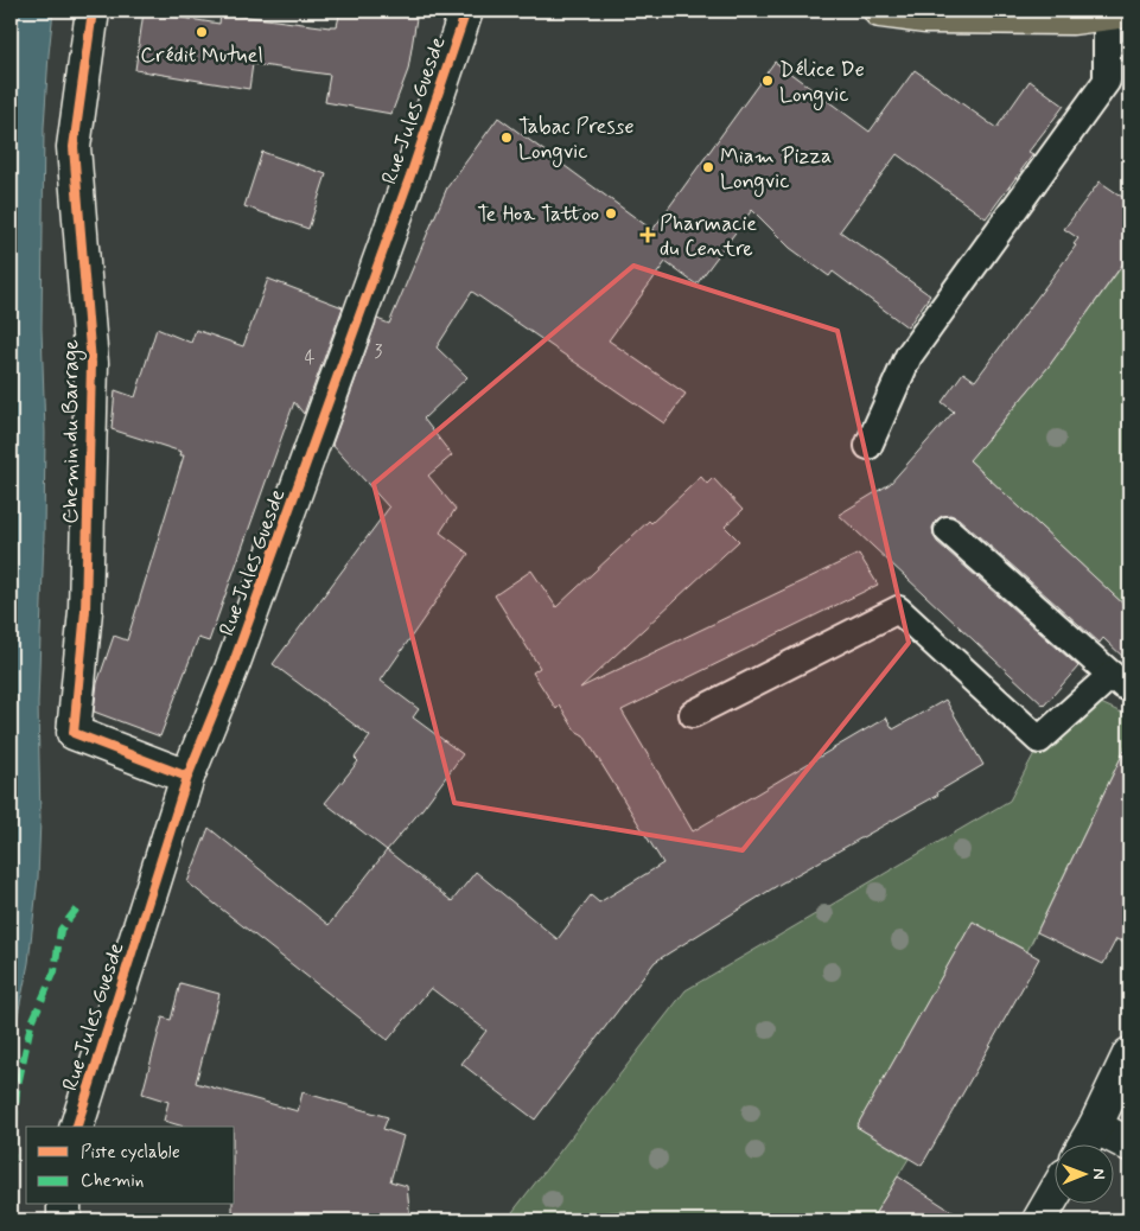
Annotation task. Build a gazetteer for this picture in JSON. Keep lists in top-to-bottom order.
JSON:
{
  "streets": {
    "street": ["Rue Jules Guesde", "Chemin du Barrage"]
  },
  "crossings": [
    ["Rue Jules Guesde", "Chemin du Barrage"]
  ],
  "places": {
    "other": [
      "Crédit Mutuel",
      "Délice De Longvic",
      "Tabac Presse Longvic",
      "Miam Pizza Longvic",
      "Te Hoa Tattoo"
    ],
    "health": ["Pharmacie du Centre"]
  },
  "house_numbers": ["3", "4"],
  "legend": ["Piste cyclable", "Chemin"],
  "north": "right"
}
